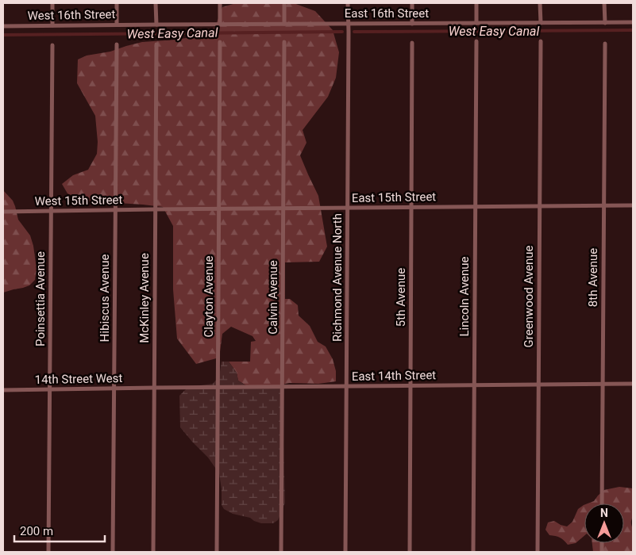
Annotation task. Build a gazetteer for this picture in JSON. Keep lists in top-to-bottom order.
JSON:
{
  "streets": {
    "street": [
      "East 16th Street",
      "West 16th Street",
      "East 15th Street",
      "West 15th Street",
      "Richmond Avenue North",
      "8th Avenue",
      "Clayton Avenue",
      "Lincoln Avenue",
      "Greenwood Avenue",
      "Calvin Avenue",
      "5th Avenue",
      "Hibiscus Avenue",
      "McKinley Avenue",
      "Poinsettia Avenue",
      "East 14th Street",
      "14th Street West"
    ]
  },
  "crossings": [
    ["East 16th Street", "West 16th Street"],
    ["East 16th Street", "Richmond Avenue North"],
    ["East 15th Street", "West 15th Street"],
    ["East 15th Street", "Richmond Avenue North"],
    ["East 15th Street", "8th Avenue"],
    ["East 15th Street", "Clayton Avenue"],
    ["East 15th Street", "Lincoln Avenue"],
    ["East 15th Street", "Greenwood Avenue"],
    ["East 15th Street", "Calvin Avenue"],
    ["East 15th Street", "5th Avenue"],
    ["East 15th Street", "McKinley Avenue"],
    ["West 15th Street", "Hibiscus Avenue"],
    ["West 15th Street", "McKinley Avenue"],
    ["West 15th Street", "Poinsettia Avenue"],
    ["Richmond Avenue North", "East 14th Street"],
    ["8th Avenue", "East 14th Street"],
    ["Clayton Avenue", "East 14th Street"],
    ["Lincoln Avenue", "East 14th Street"],
    ["Greenwood Avenue", "East 14th Street"],
    ["Calvin Avenue", "East 14th Street"],
    ["5th Avenue", "East 14th Street"],
    ["Hibiscus Avenue", "14th Street West"],
    ["McKinley Avenue", "East 14th Street"],
    ["McKinley Avenue", "14th Street West"],
    ["Poinsettia Avenue", "14th Street West"],
    ["East 14th Street", "14th Street West"]
  ],
  "water": ["West Easy Canal"],
  "scale_bar": "200 m",
  "north": "top"
}
